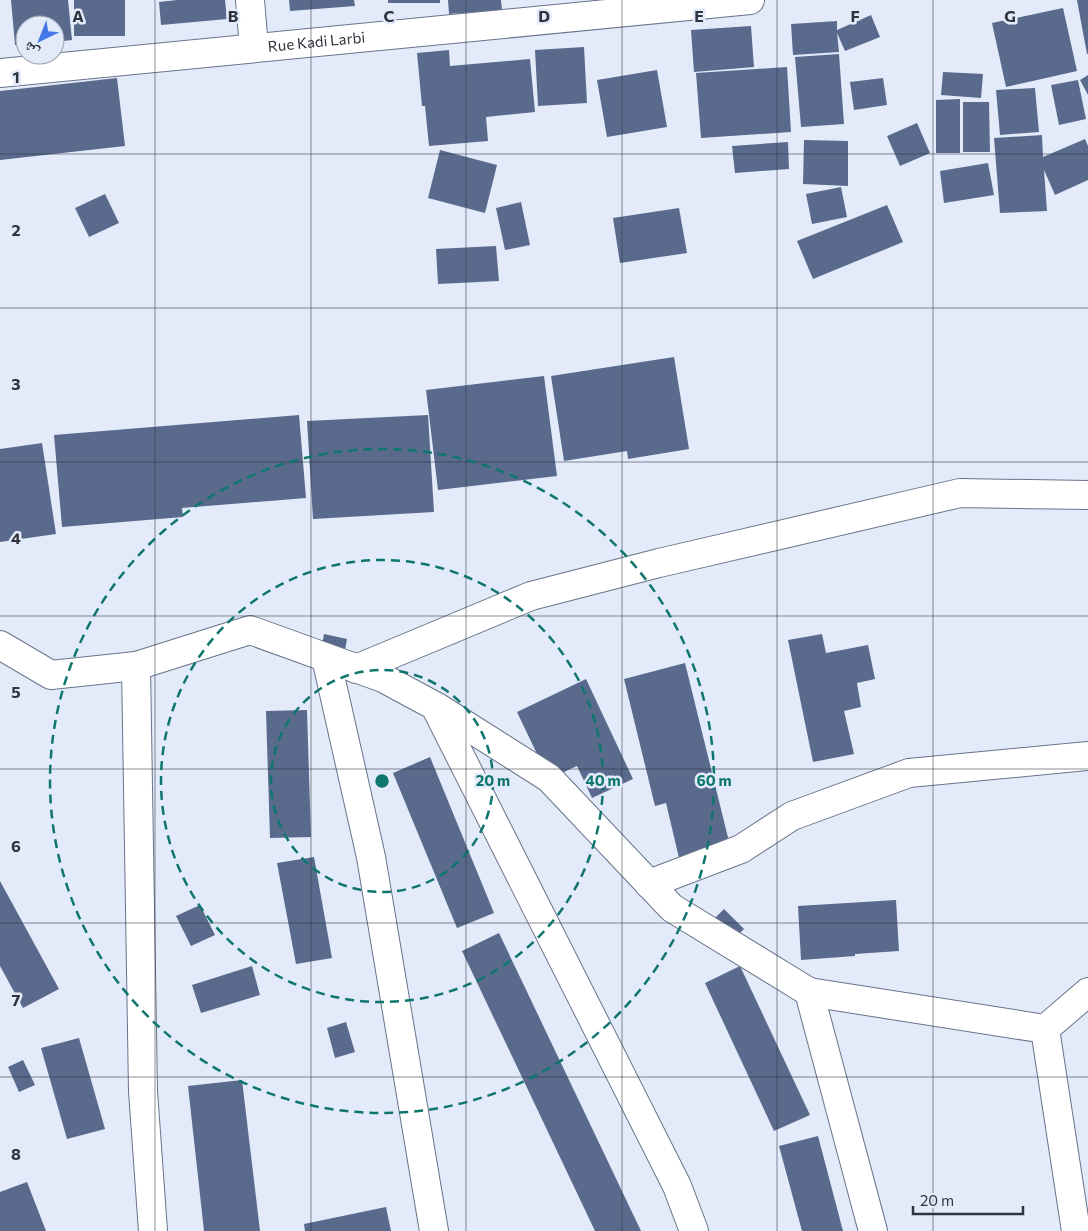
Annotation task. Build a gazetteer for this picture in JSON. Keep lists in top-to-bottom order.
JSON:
{
  "streets": {
    "street": ["Rue Kadi Larbi"]
  },
  "scale_bar": "20 m",
  "north": "bottom left",
  "grid": {
    "columns": [
      "A",
      "B",
      "C",
      "D",
      "E",
      "F",
      "G"
    ],
    "rows": [
      "1",
      "2",
      "3",
      "4",
      "5",
      "6",
      "7",
      "8"
    ]
  },
  "rings": ["20 m", "40 m", "60 m"]
}
